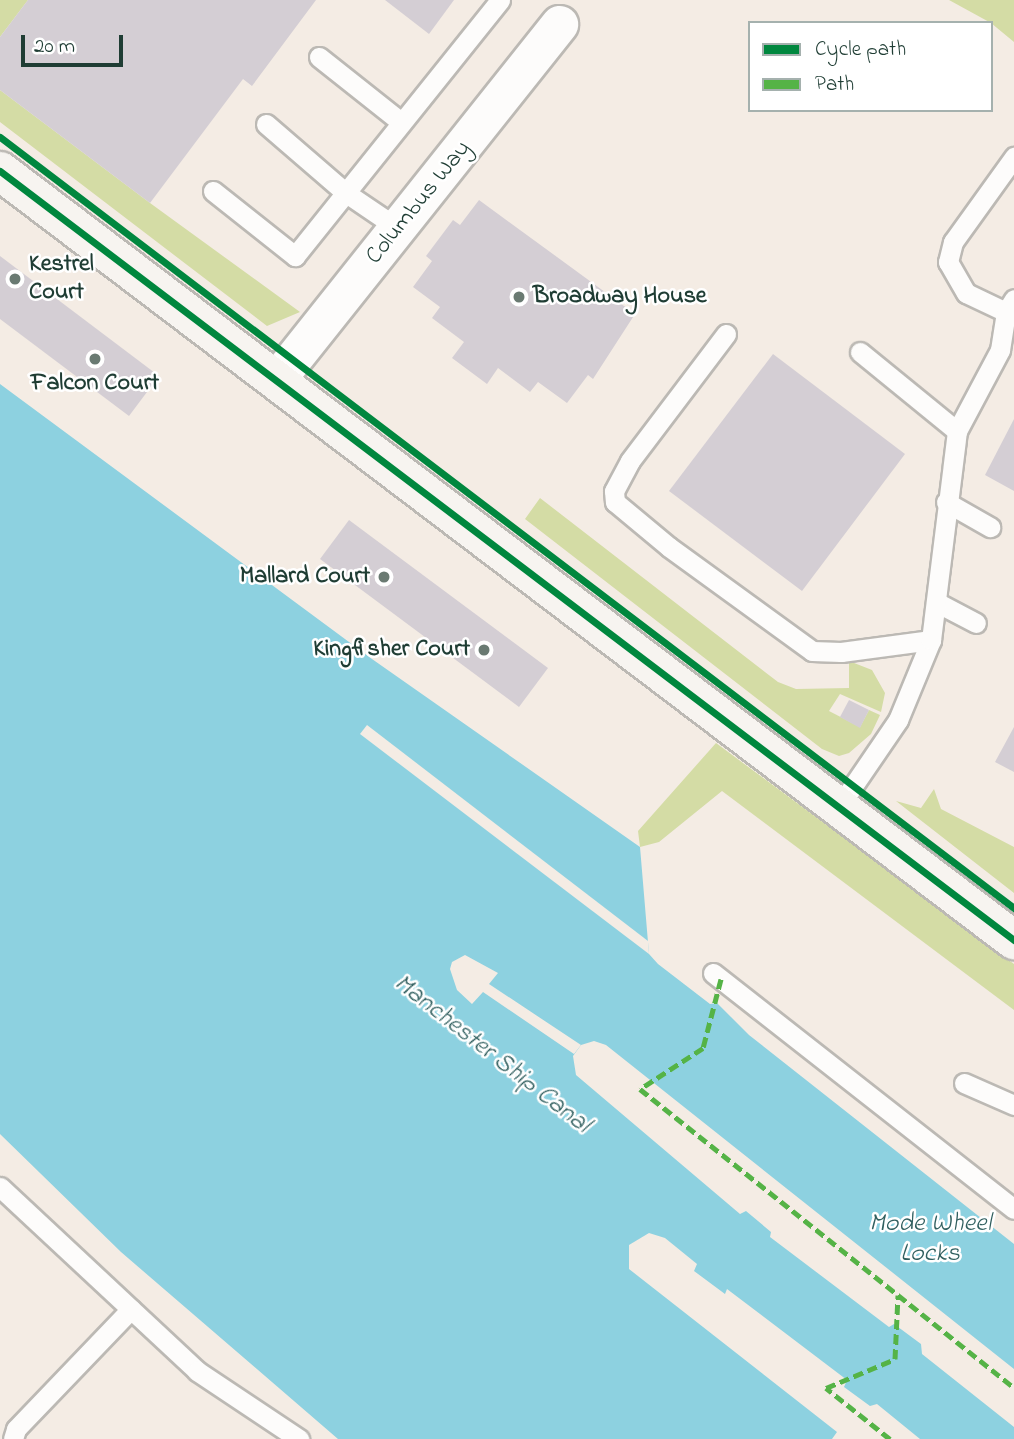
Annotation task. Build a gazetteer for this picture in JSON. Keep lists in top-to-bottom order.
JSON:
{
  "streets": {
    "street": ["Columbus Way"]
  },
  "water": ["Manchester Ship Canal", "Mode Wheel Locks"],
  "places": [
    "Kestrel Court",
    "Broadway House",
    "Falcon Court",
    "Mallard Court",
    "Kingfisher Court"
  ],
  "legend": ["Cycle path", "Path"],
  "scale_bar": "20 m"
}
